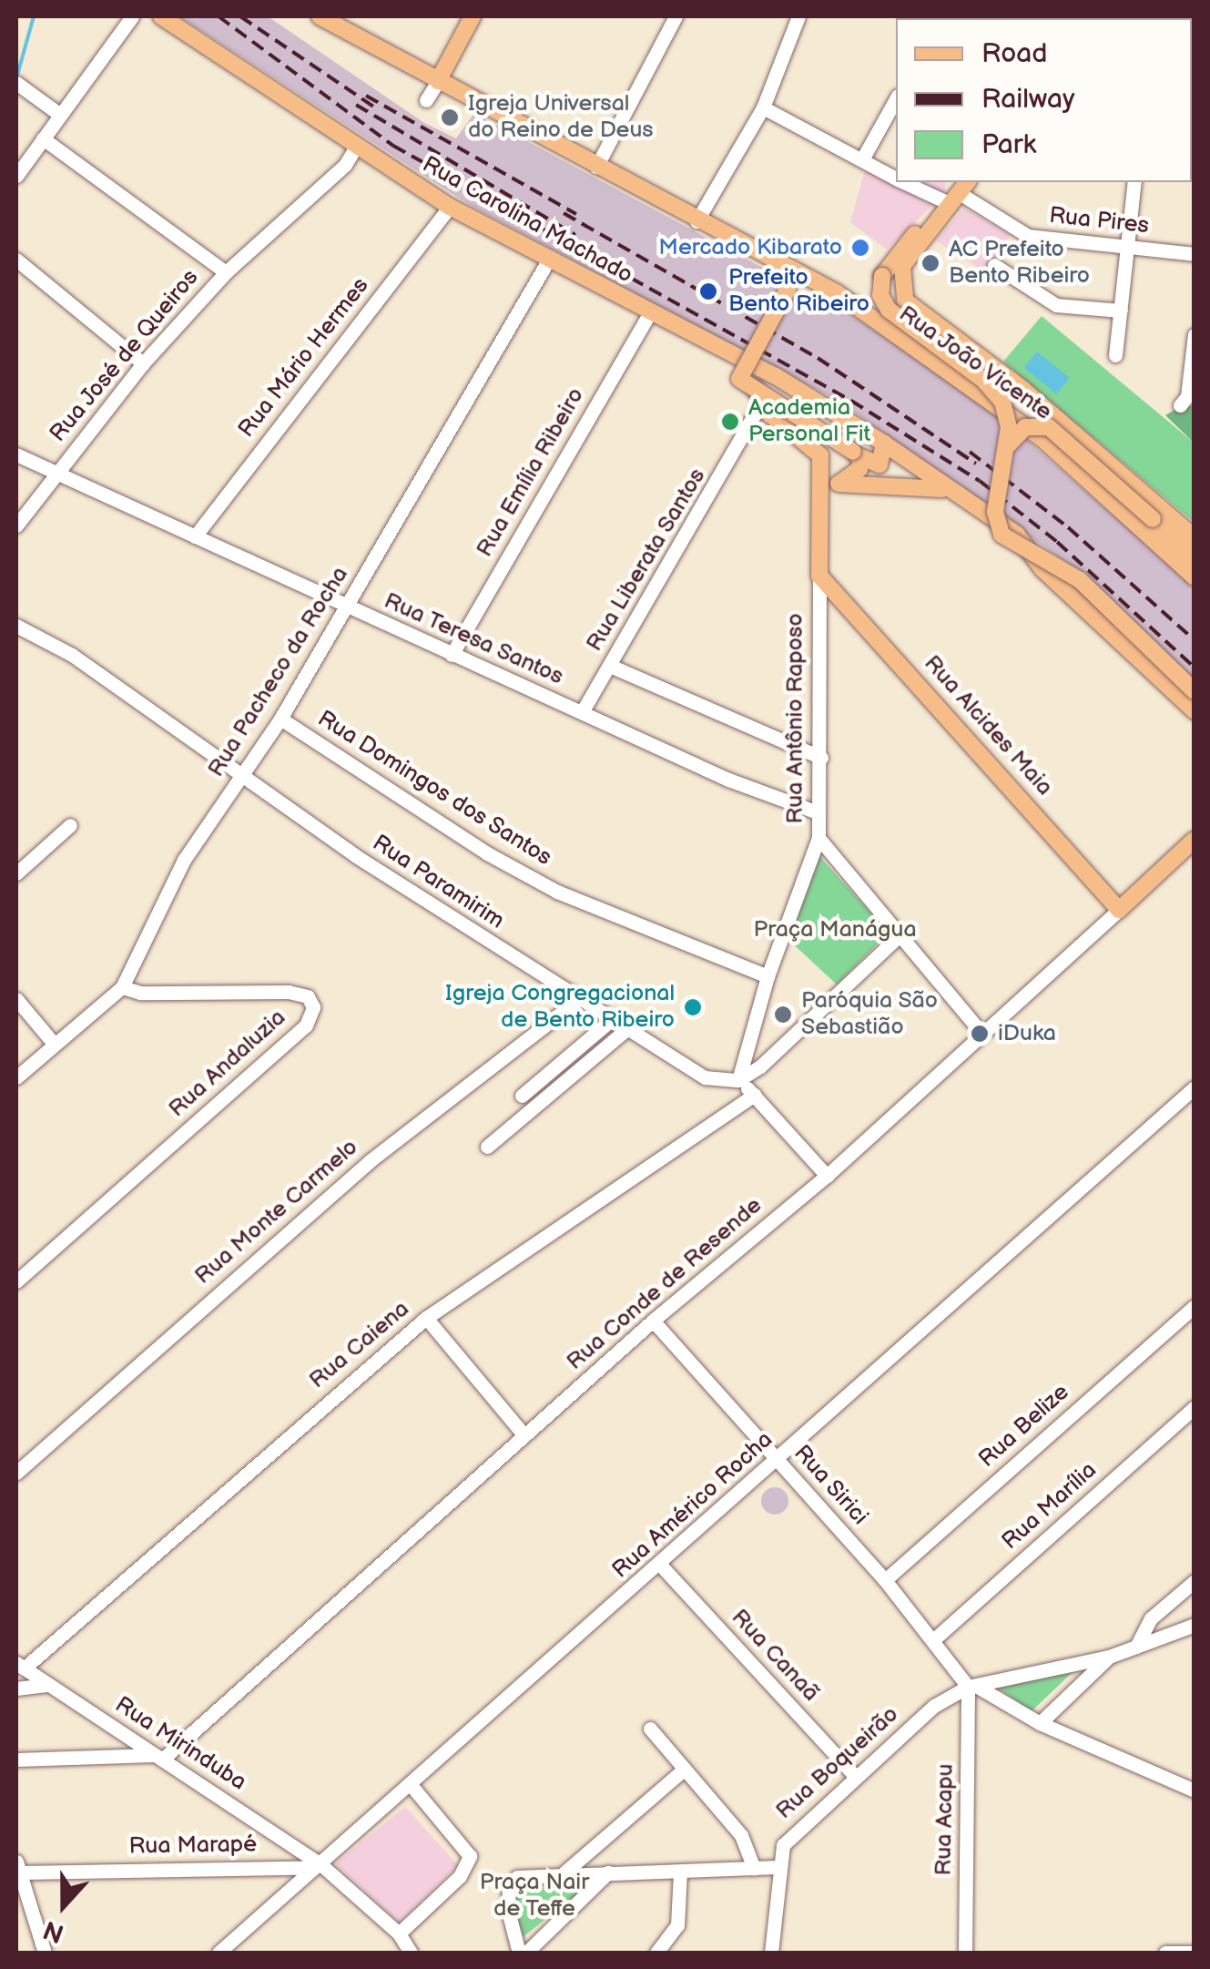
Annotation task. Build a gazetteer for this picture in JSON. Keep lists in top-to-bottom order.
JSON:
{
  "streets": {
    "main road": [
      "Rua Carolina Machado",
      "Rua João Vicente",
      "Rua Antônio Raposo",
      "Rua Alcides Maia",
      "Rua Conde de Resende"
    ],
    "street": [
      "Rua Pires",
      "Rua José de Queiros",
      "Rua Mário Hermes",
      "Rua Emília Ribeiro",
      "Rua Liberata Santos",
      "Rua Teresa Santos",
      "Rua Pacheco da Rocha",
      "Rua Domingos dos Santos",
      "Rua Paramirim",
      "Rua Andaluzia",
      "Rua Monte Carmelo",
      "Rua Caiena",
      "Rua Belize",
      "Rua Sirici",
      "Rua Américo Rocha",
      "Rua Marília",
      "Rua Canaã",
      "Rua Mirinduba",
      "Rua Boqueirão",
      "Rua Acapu",
      "Rua Marapé"
    ]
  },
  "crossings": [
    ["Rua Carolina Machado", "Rua José de Queiros"],
    ["Rua Carolina Machado", "Rua Mário Hermes"],
    ["Rua Carolina Machado", "Rua Emília Ribeiro"],
    ["Rua Carolina Machado", "Rua Pacheco da Rocha"],
    ["Rua Carolina Machado", "Rua Antônio Raposo"],
    ["Rua José de Queiros", "Rua Teresa Santos"],
    ["Rua Mário Hermes", "Rua Teresa Santos"],
    ["Rua Emília Ribeiro", "Rua Teresa Santos"],
    ["Rua Liberata Santos", "Rua Teresa Santos"],
    ["Rua Liberata Santos", "Rua Antônio Raposo"],
    ["Rua Teresa Santos", "Rua Pacheco da Rocha"],
    ["Rua Teresa Santos", "Rua Antônio Raposo"],
    ["Rua Pacheco da Rocha", "Rua Domingos dos Santos"],
    ["Rua Pacheco da Rocha", "Rua Paramirim"],
    ["Rua Pacheco da Rocha", "Rua Andaluzia"],
    ["Rua Antônio Raposo", "Rua Alcides Maia"],
    ["Rua Antônio Raposo", "Rua Conde de Resende"],
    ["Rua Alcides Maia", "Rua Conde de Resende"],
    ["Rua Paramirim", "Rua Monte Carmelo"],
    ["Rua Paramirim", "Rua Conde de Resende"],
    ["Rua Paramirim", "Rua Caiena"],
    ["Rua Conde de Resende", "Rua Sirici"],
    ["Rua Conde de Resende", "Rua Mirinduba"],
    ["Rua Caiena", "Rua Mirinduba"],
    ["Rua Belize", "Rua Sirici"],
    ["Rua Sirici", "Rua Américo Rocha"],
    ["Rua Sirici", "Rua Marília"],
    ["Rua Sirici", "Rua Boqueirão"],
    ["Rua Sirici", "Rua Acapu"],
    ["Rua Américo Rocha", "Rua Canaã"],
    ["Rua Américo Rocha", "Rua Mirinduba"],
    ["Rua Américo Rocha", "Rua Marapé"],
    ["Rua Canaã", "Rua Boqueirão"],
    ["Rua Mirinduba", "Rua Marapé"],
    ["Rua Boqueirão", "Rua Acapu"]
  ],
  "parks": ["Praça Manágua", "Praça Nair de Teffe"],
  "places": [
    "Igreja Universal do Reino de Deus",
    "Mercado Kibarato",
    "AC Prefeito Bento Ribeiro",
    "Prefeito Bento Ribeiro",
    "Academia Personal Fit",
    "Igreja Congregacional de Bento Ribeiro",
    "Paróquia São Sebastião",
    "iDuka"
  ],
  "legend": ["Road", "Railway", "Park"],
  "north": "bottom"
}
